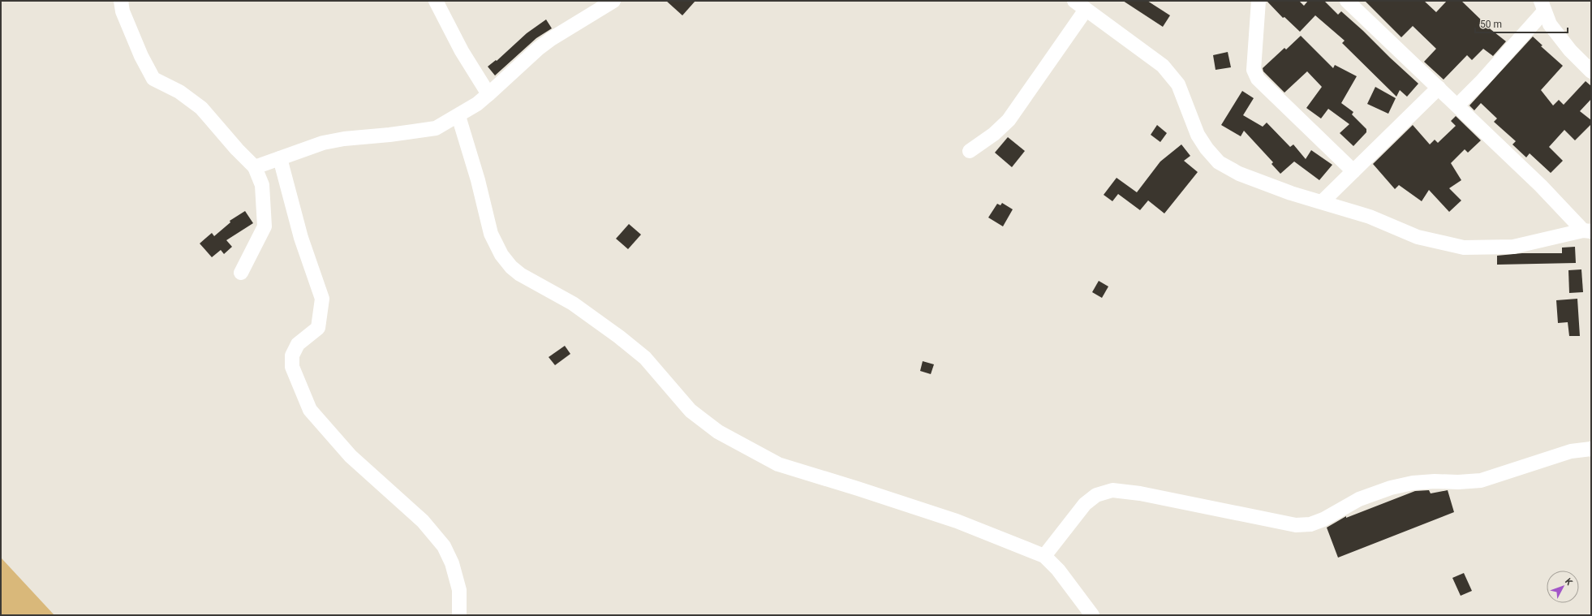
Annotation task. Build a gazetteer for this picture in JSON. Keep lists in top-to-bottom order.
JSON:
{
  "scale_bar": "50 m",
  "north": "top right"
}
